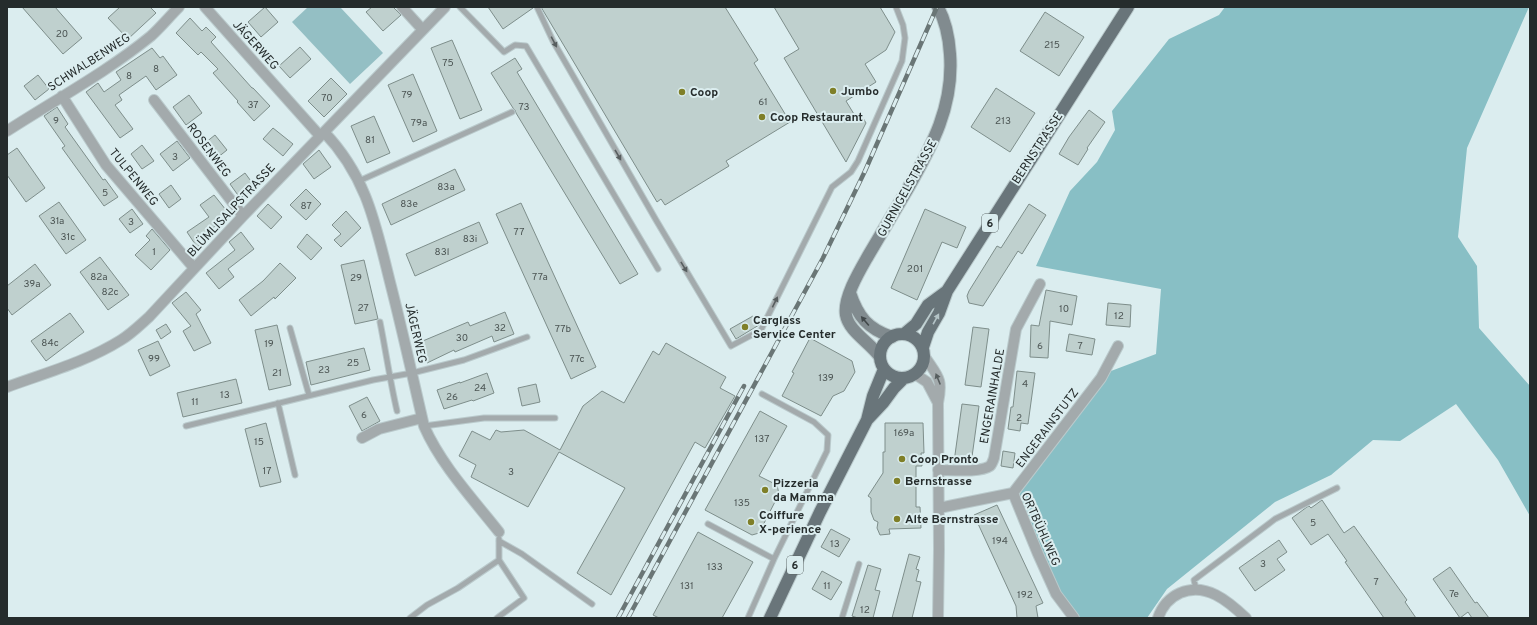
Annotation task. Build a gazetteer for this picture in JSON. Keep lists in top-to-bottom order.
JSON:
{
  "streets": {
    "main road": ["BERNSTRASSE", "GURNIGELSTRASSE", "6"],
    "street": [
      "JÄGERWEG",
      "SCHWALBENWEG",
      "ROSENWEG",
      "TULPENWEG",
      "BLÜMLISALPSTRASSE",
      "ENGERAINHALDE",
      "ENGERAINSTUTZ",
      "ORTBÜHLWEG"
    ]
  },
  "crossings": [
    ["JÄGERWEG", "BLÜMLISALPSTRASSE"],
    ["SCHWALBENWEG", "TULPENWEG"],
    ["BERNSTRASSE", "GURNIGELSTRASSE"],
    ["BERNSTRASSE", "6"],
    ["ROSENWEG", "BLÜMLISALPSTRASSE"],
    ["TULPENWEG", "BLÜMLISALPSTRASSE"],
    ["GURNIGELSTRASSE", "6"],
    ["ENGERAINSTUTZ", "ORTBÜHLWEG"]
  ],
  "places": [
    "Jumbo",
    "Coop",
    "Coop Restaurant",
    "Carglass Service Center",
    "Coop Pronto",
    "Bernstrasse",
    "Pizzeria da Mamma",
    "Alte Bernstrasse",
    "Coiffure X-perience"
  ],
  "house_numbers": [
    "20",
    "215",
    "75",
    "8",
    "8",
    "79",
    "70",
    "61",
    "37",
    "73",
    "9",
    "213",
    "79a",
    "81",
    "3",
    "83a",
    "5",
    "83e",
    "87",
    "31a",
    "3",
    "77",
    "31c",
    "83i",
    "1",
    "83l",
    "201",
    "82a",
    "77a",
    "29",
    "39a",
    "82c",
    "27",
    "10",
    "12",
    "32",
    "77b",
    "30",
    "84c",
    "19",
    "6",
    "7",
    "99",
    "77c",
    "25",
    "23",
    "21",
    "139",
    "4",
    "24",
    "13",
    "26",
    "11",
    "6",
    "2",
    "169a",
    "137",
    "15",
    "17",
    "3",
    "135",
    "5",
    "194",
    "13",
    "3",
    "133",
    "7",
    "131",
    "11",
    "7e",
    "192",
    "12"
  ]
}
